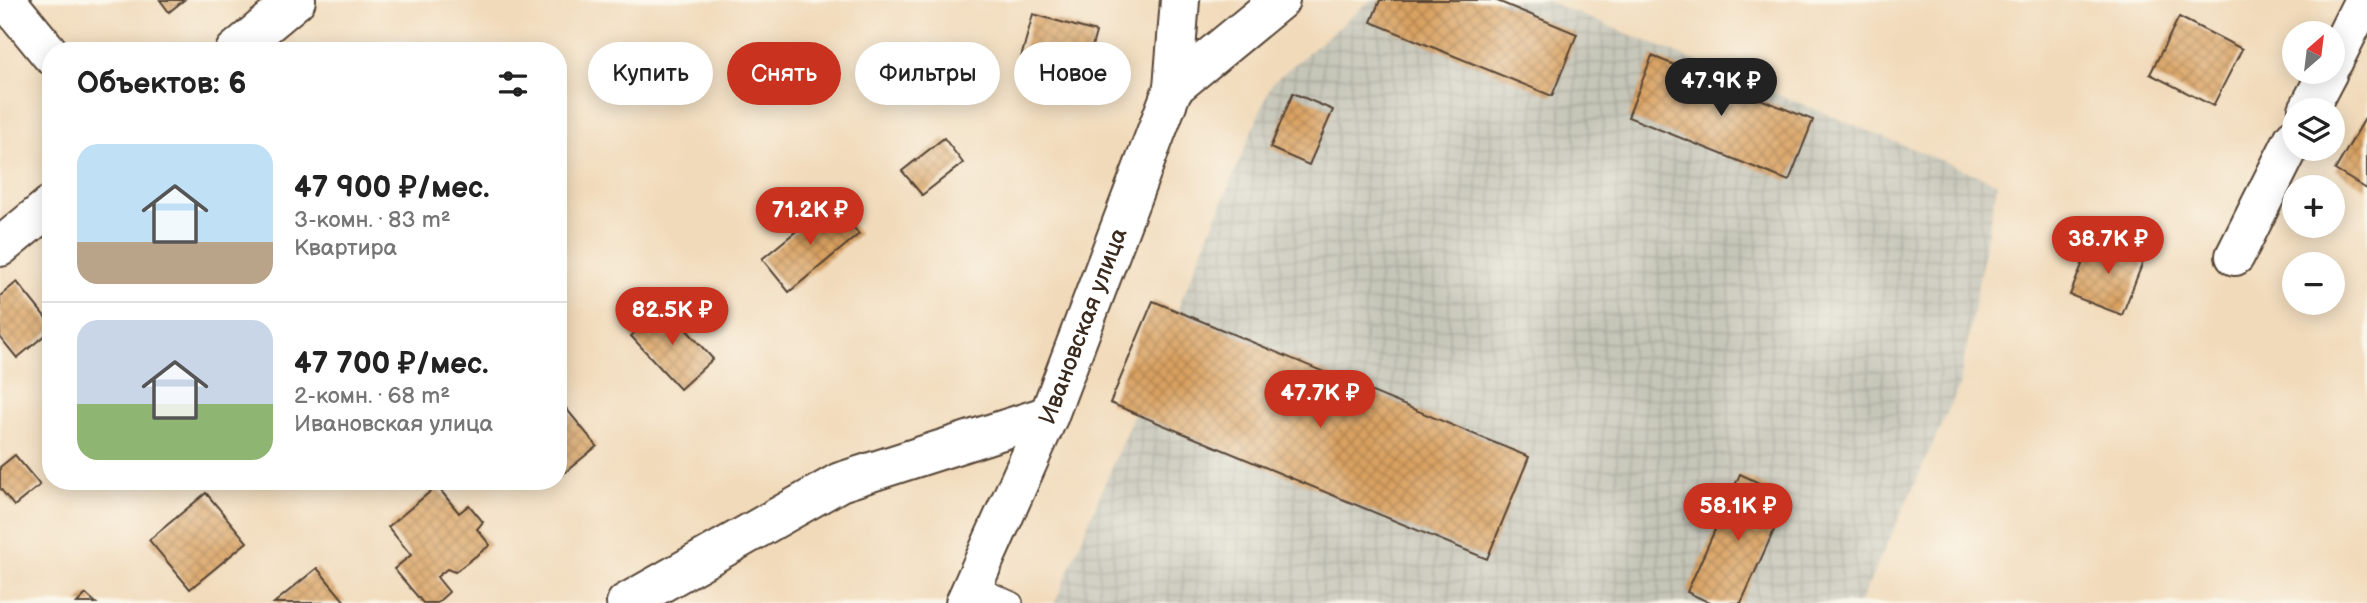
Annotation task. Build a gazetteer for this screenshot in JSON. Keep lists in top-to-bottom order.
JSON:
{
  "streets": {
    "street": ["Ивановская улица"]
  },
  "north": "top right",
  "page": {
    "map_buttons": ["+", "−"],
    "chip": [
      "Купить",
      "Снять",
      "Фильтры",
      "Новое"
    ],
    "heading": "Объектов: 6",
    "price": [
      "47.9K ₽",
      "71.2K ₽",
      "38.7K ₽",
      "82.5K ₽",
      "47.7K ₽",
      "58.1K ₽"
    ],
    "list": [
      {
        "name": "47 900 ₽/мес.",
        "note": "3-комн. · 83 m² · Квартира"
      },
      {
        "name": "47 700 ₽/мес.",
        "note": "2-комн. · 68 m² · Ивановская улица"
      }
    ]
  }
}
